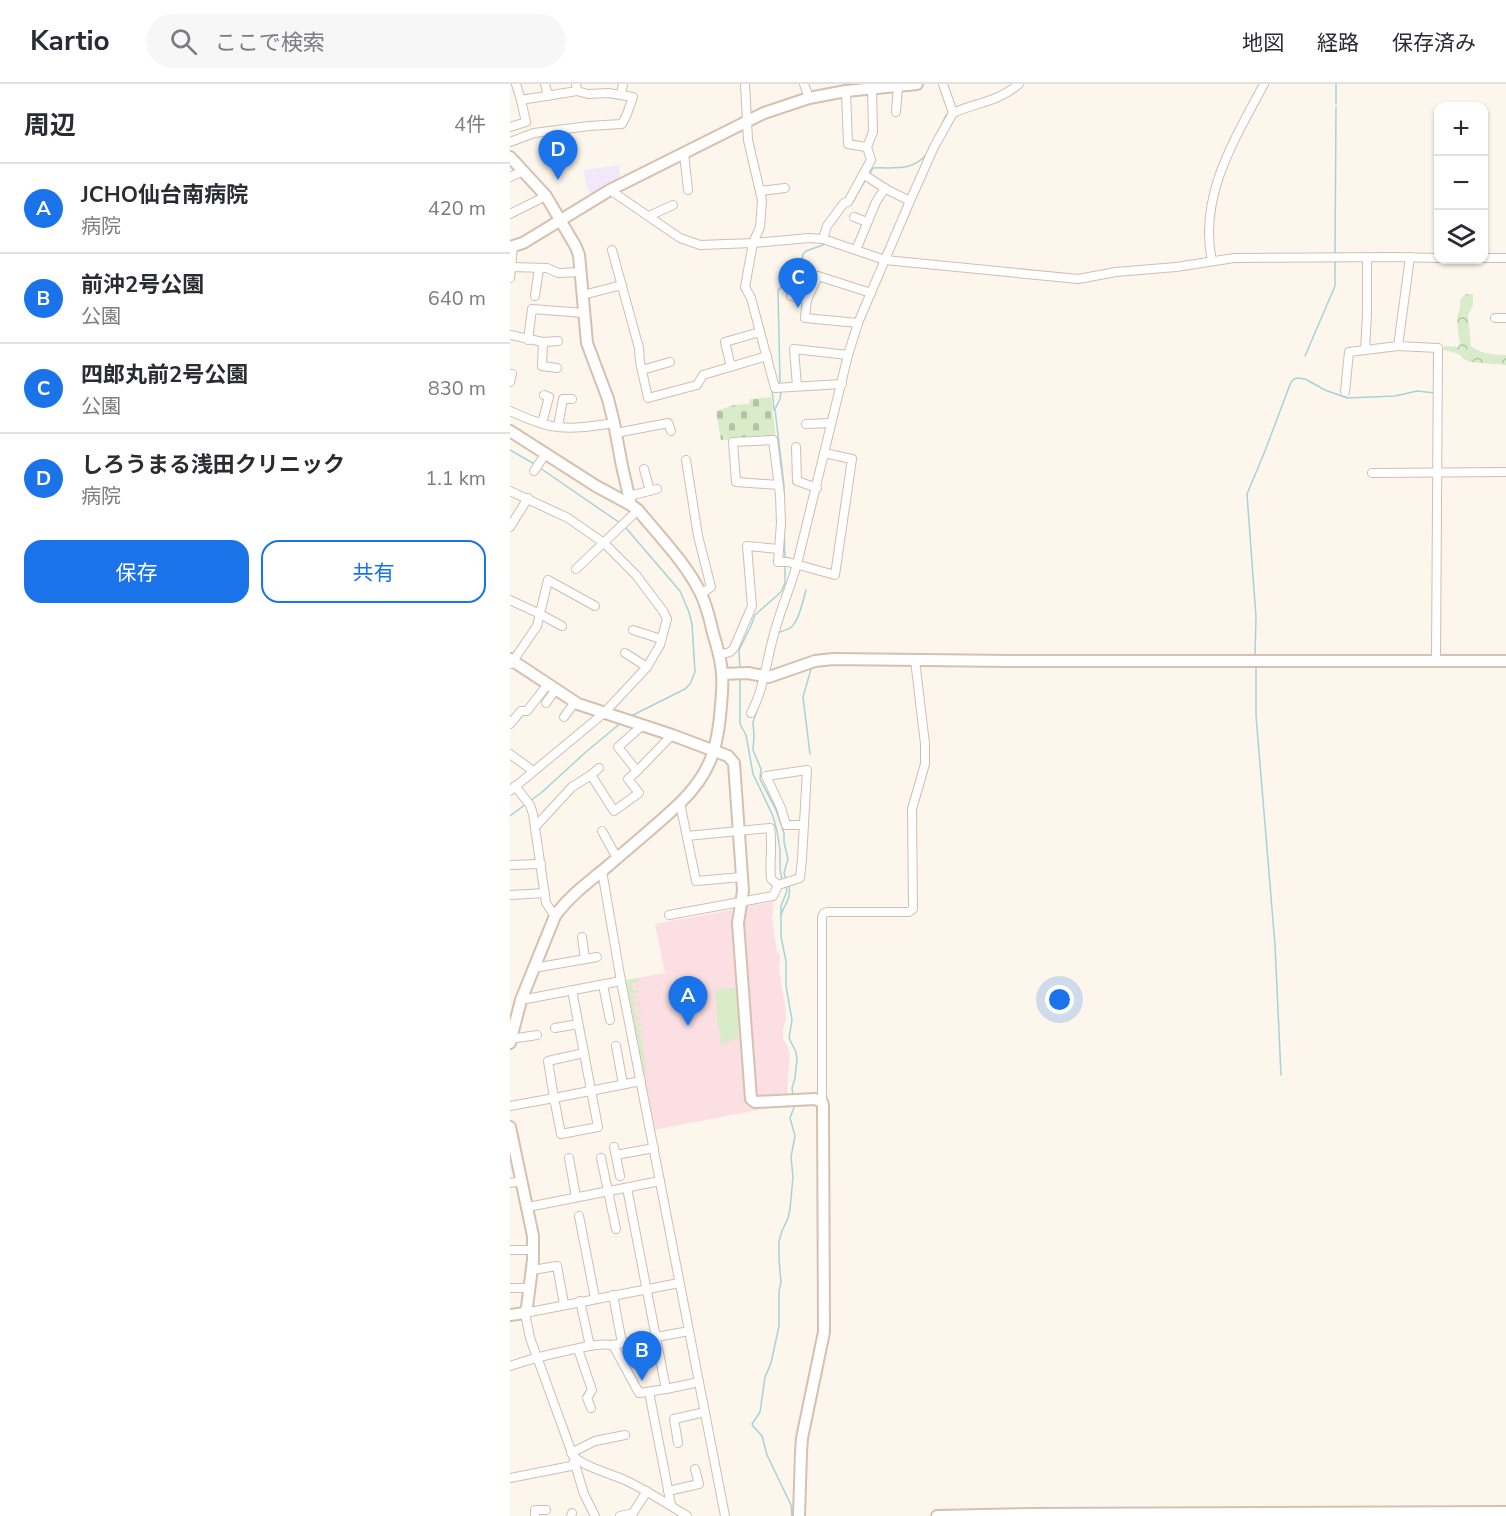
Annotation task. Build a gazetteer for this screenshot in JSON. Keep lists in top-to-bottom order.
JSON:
{
  "page": {
    "header": "Kartio",
    "search": "ここで検索",
    "nav": ["地図", "経路", "保存済み"],
    "heading": ["周辺", "4件"],
    "map_buttons": ["+", "−"],
    "pins": [
      "D",
      "C",
      "A",
      "B"
    ],
    "list": [
      {
        "mark": "A",
        "name": "JCHO仙台南病院",
        "note": "病院",
        "value": "420 m"
      },
      {
        "mark": "B",
        "name": "前沖2号公園",
        "note": "公園",
        "value": "640 m"
      },
      {
        "mark": "C",
        "name": "四郎丸前2号公園",
        "note": "公園",
        "value": "830 m"
      },
      {
        "mark": "D",
        "name": "しろうまる浅田クリニック",
        "note": "病院",
        "value": "1.1 km"
      }
    ],
    "buttons": ["保存", "共有"]
  }
}
